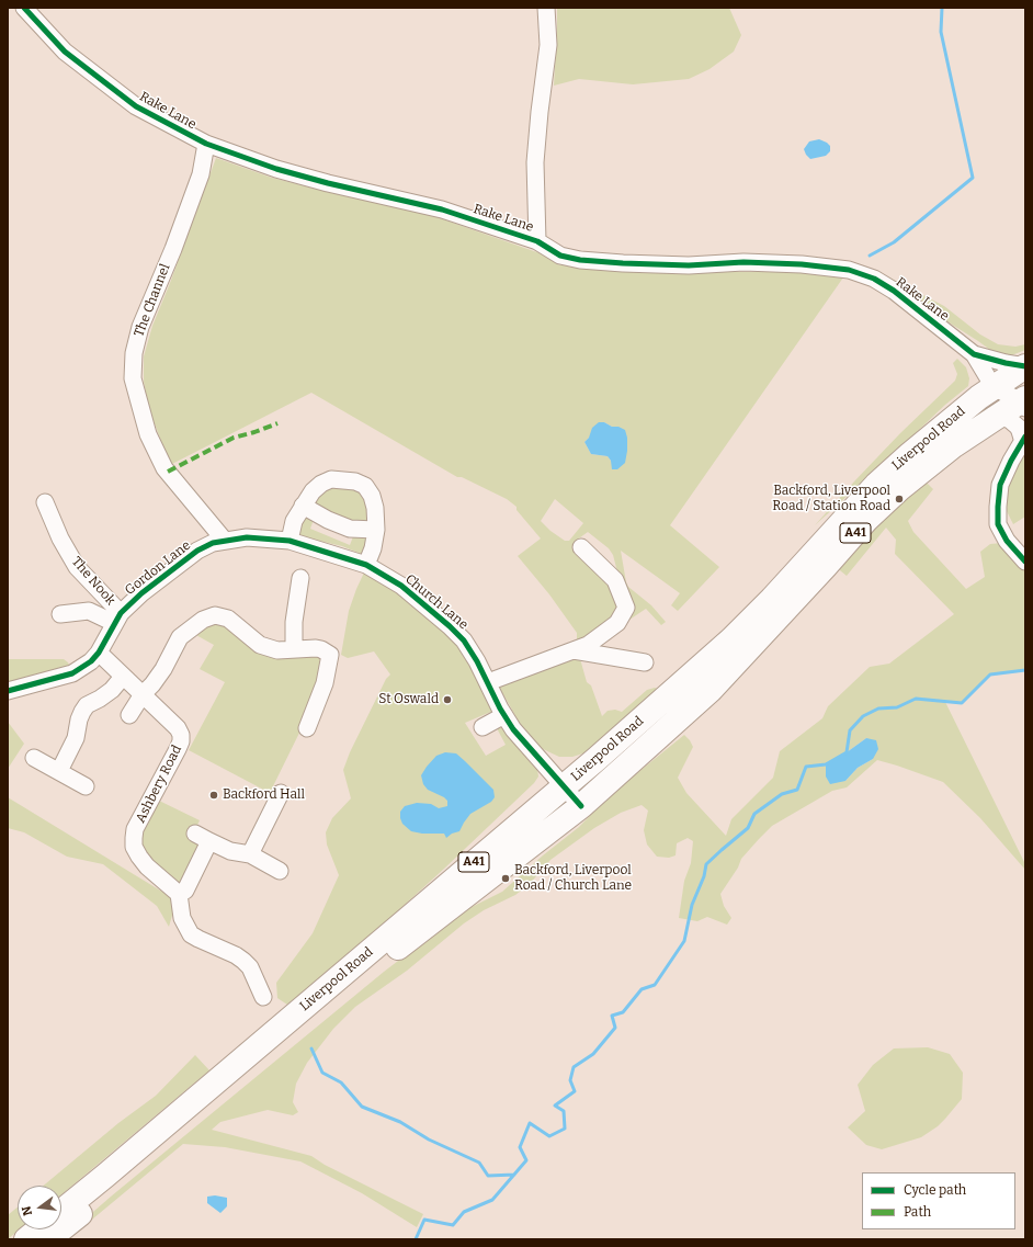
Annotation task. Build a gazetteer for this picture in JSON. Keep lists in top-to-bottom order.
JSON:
{
  "streets": {
    "highway": ["Liverpool Road", "A41"],
    "street": [
      "Rake Lane",
      "The Channel",
      "Gordon Lane",
      "The Nook",
      "Church Lane",
      "Ashbery Road"
    ]
  },
  "crossings": [
    ["Rake Lane", "The Channel"],
    ["Rake Lane", "Liverpool Road"],
    ["The Channel", "Gordon Lane"],
    ["The Channel", "Church Lane"],
    ["Liverpool Road", "Church Lane"],
    ["Gordon Lane", "The Nook"],
    ["Gordon Lane", "Church Lane"],
    ["Gordon Lane", "Ashbery Road"]
  ],
  "places": [
    "Backford, Liverpool Road / Station Road",
    "St Oswald",
    "Backford Hall",
    "Backford, Liverpool Road / Church Lane"
  ],
  "legend": ["Cycle path", "Path"],
  "north": "left"
}
